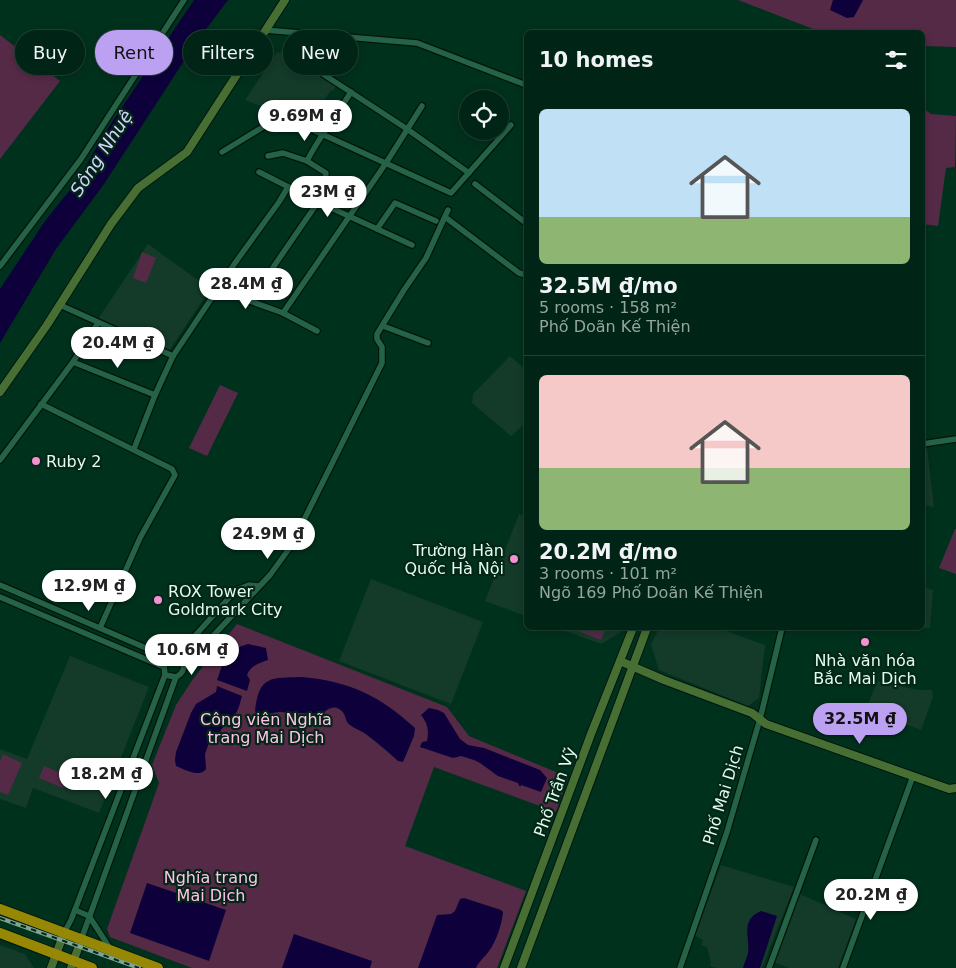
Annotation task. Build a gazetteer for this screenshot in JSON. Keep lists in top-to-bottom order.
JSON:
{
  "streets": {
    "street": ["Phố Trần Vỹ", "Phố Mai Dịch"]
  },
  "water": ["Sông Nhuệ"],
  "parks": ["Công viên Nghĩa trang Mai Dịch", "Nghĩa trang Mai Dịch"],
  "places": [
    "Ruby 2",
    "Trường Hàn Quốc Hà Nội",
    "ROX Tower Goldmark City",
    "Nhà văn hóa Bắc Mai Dịch"
  ],
  "page": {
    "chip": [
      "Buy",
      "Rent",
      "Filters",
      "New"
    ],
    "heading": "10 homes",
    "list": [
      {
        "name": "32.5M ₫/mo",
        "note": "5 rooms · 158 m² · Phố Doãn Kế Thiện"
      },
      {
        "name": "20.2M ₫/mo",
        "note": "3 rooms · 101 m² · Ngõ 169 Phố Doãn Kế Thiện"
      }
    ],
    "price": [
      "9.69M ₫",
      "23M ₫",
      "28.4M ₫",
      "20.4M ₫",
      "24.9M ₫",
      "12.9M ₫",
      "10.6M ₫",
      "32.5M ₫",
      "18.2M ₫",
      "20.2M ₫"
    ]
  }
}
